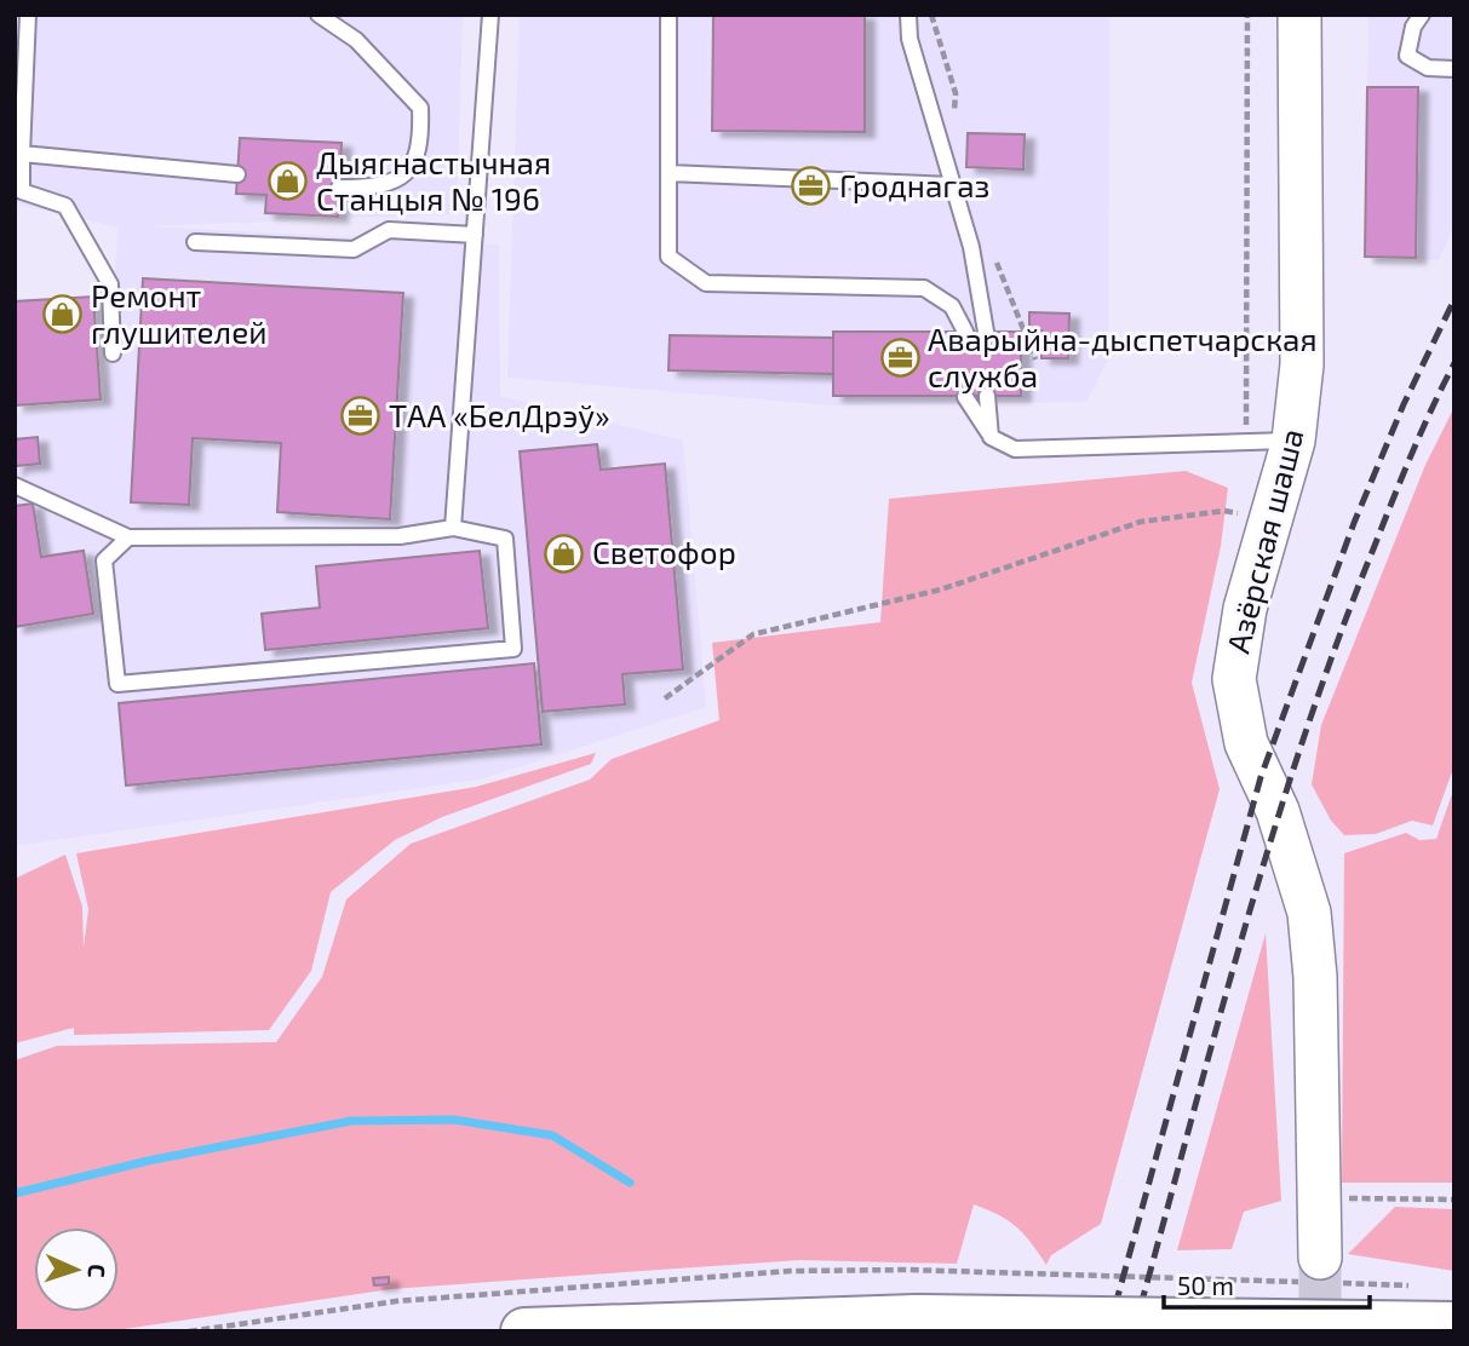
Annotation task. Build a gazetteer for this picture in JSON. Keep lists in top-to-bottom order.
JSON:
{
  "streets": {
    "main road": ["Азёрская шаша"]
  },
  "places": {
    "shop": ["Дыягнастычная Станцыя № 196", "Ремонт глушителей", "Светофор"],
    "office": ["Гроднагаз", "Аварыйна-дыспетчарская служба", "ТАА «БелДрэў»"]
  },
  "scale_bar": "50 m",
  "north": "right"
}
